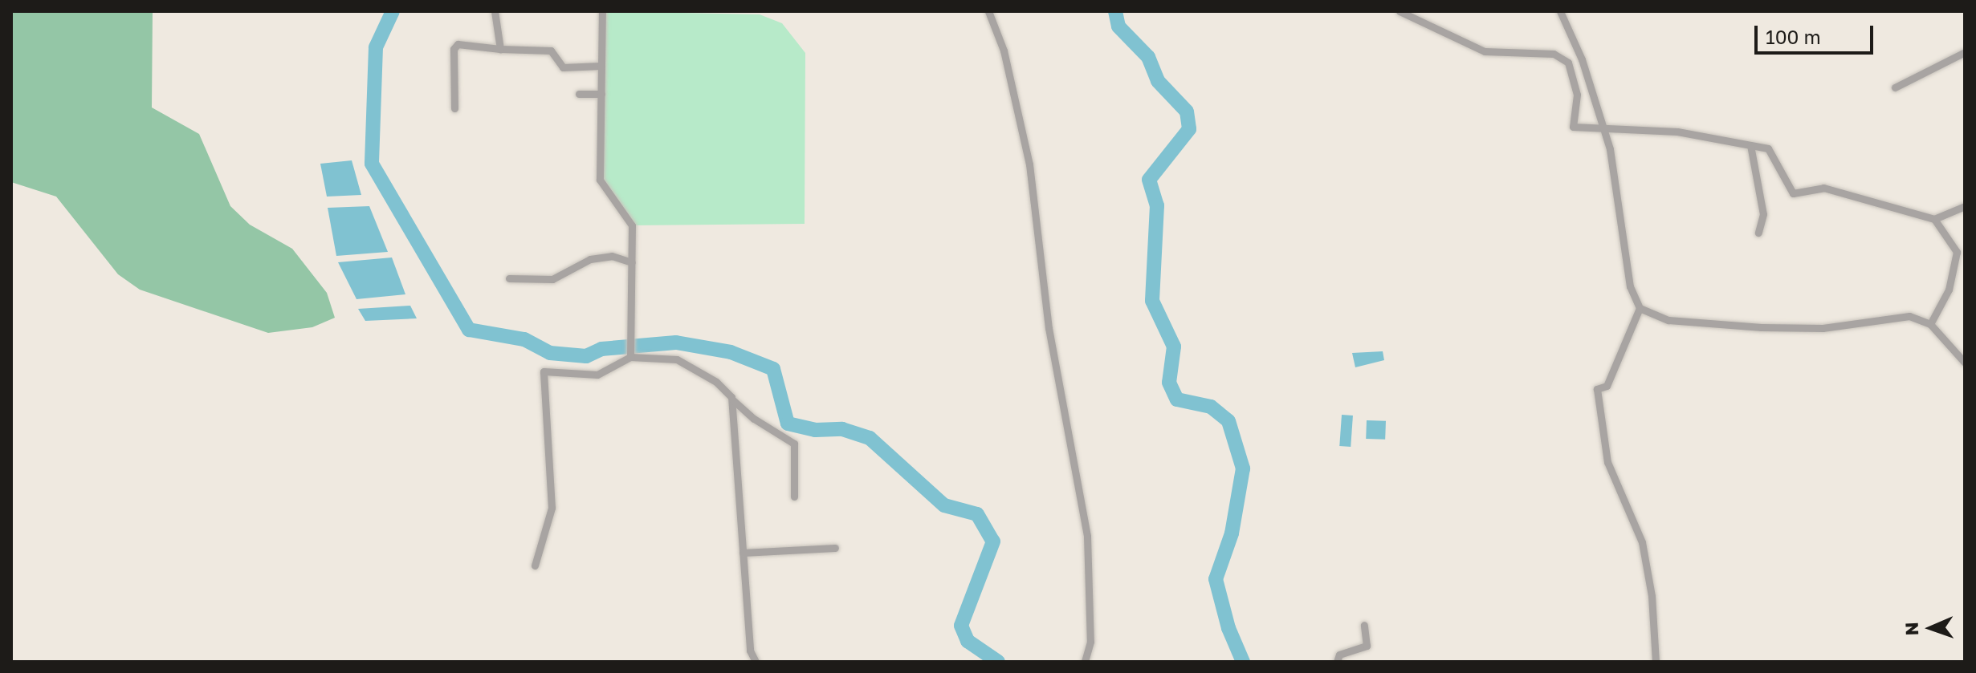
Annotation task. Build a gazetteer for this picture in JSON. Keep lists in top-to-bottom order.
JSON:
{
  "scale_bar": "100 m",
  "north": "left"
}
